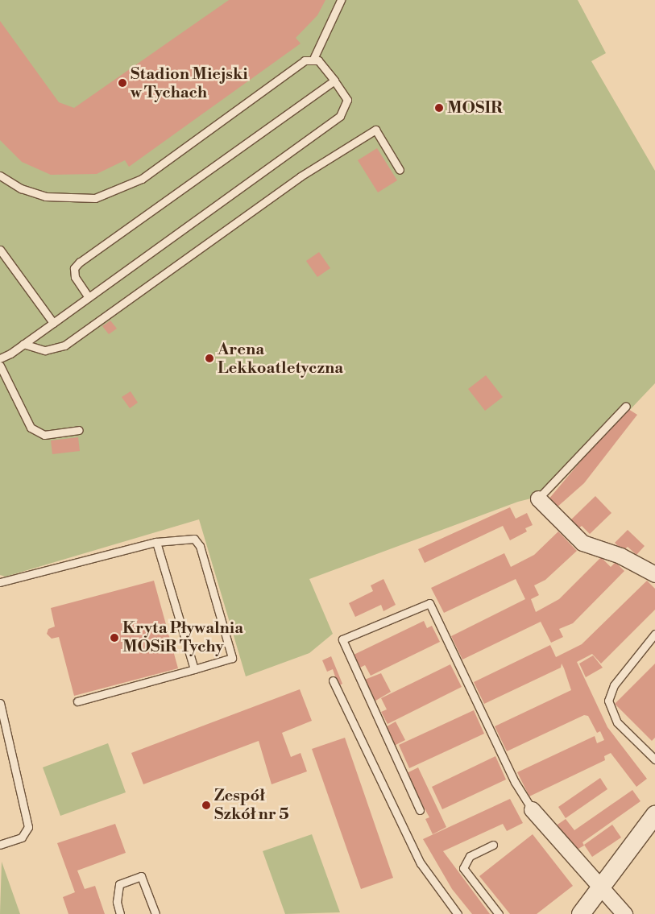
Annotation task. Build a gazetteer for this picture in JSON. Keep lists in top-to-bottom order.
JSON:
{
  "places": [
    "Stadion Miejski w Tychach",
    "MOSIR",
    "Arena Lekkoatletyczna",
    "Kryta Pływalnia MOSiR Tychy",
    "Zespół Szkół nr 5"
  ]
}
